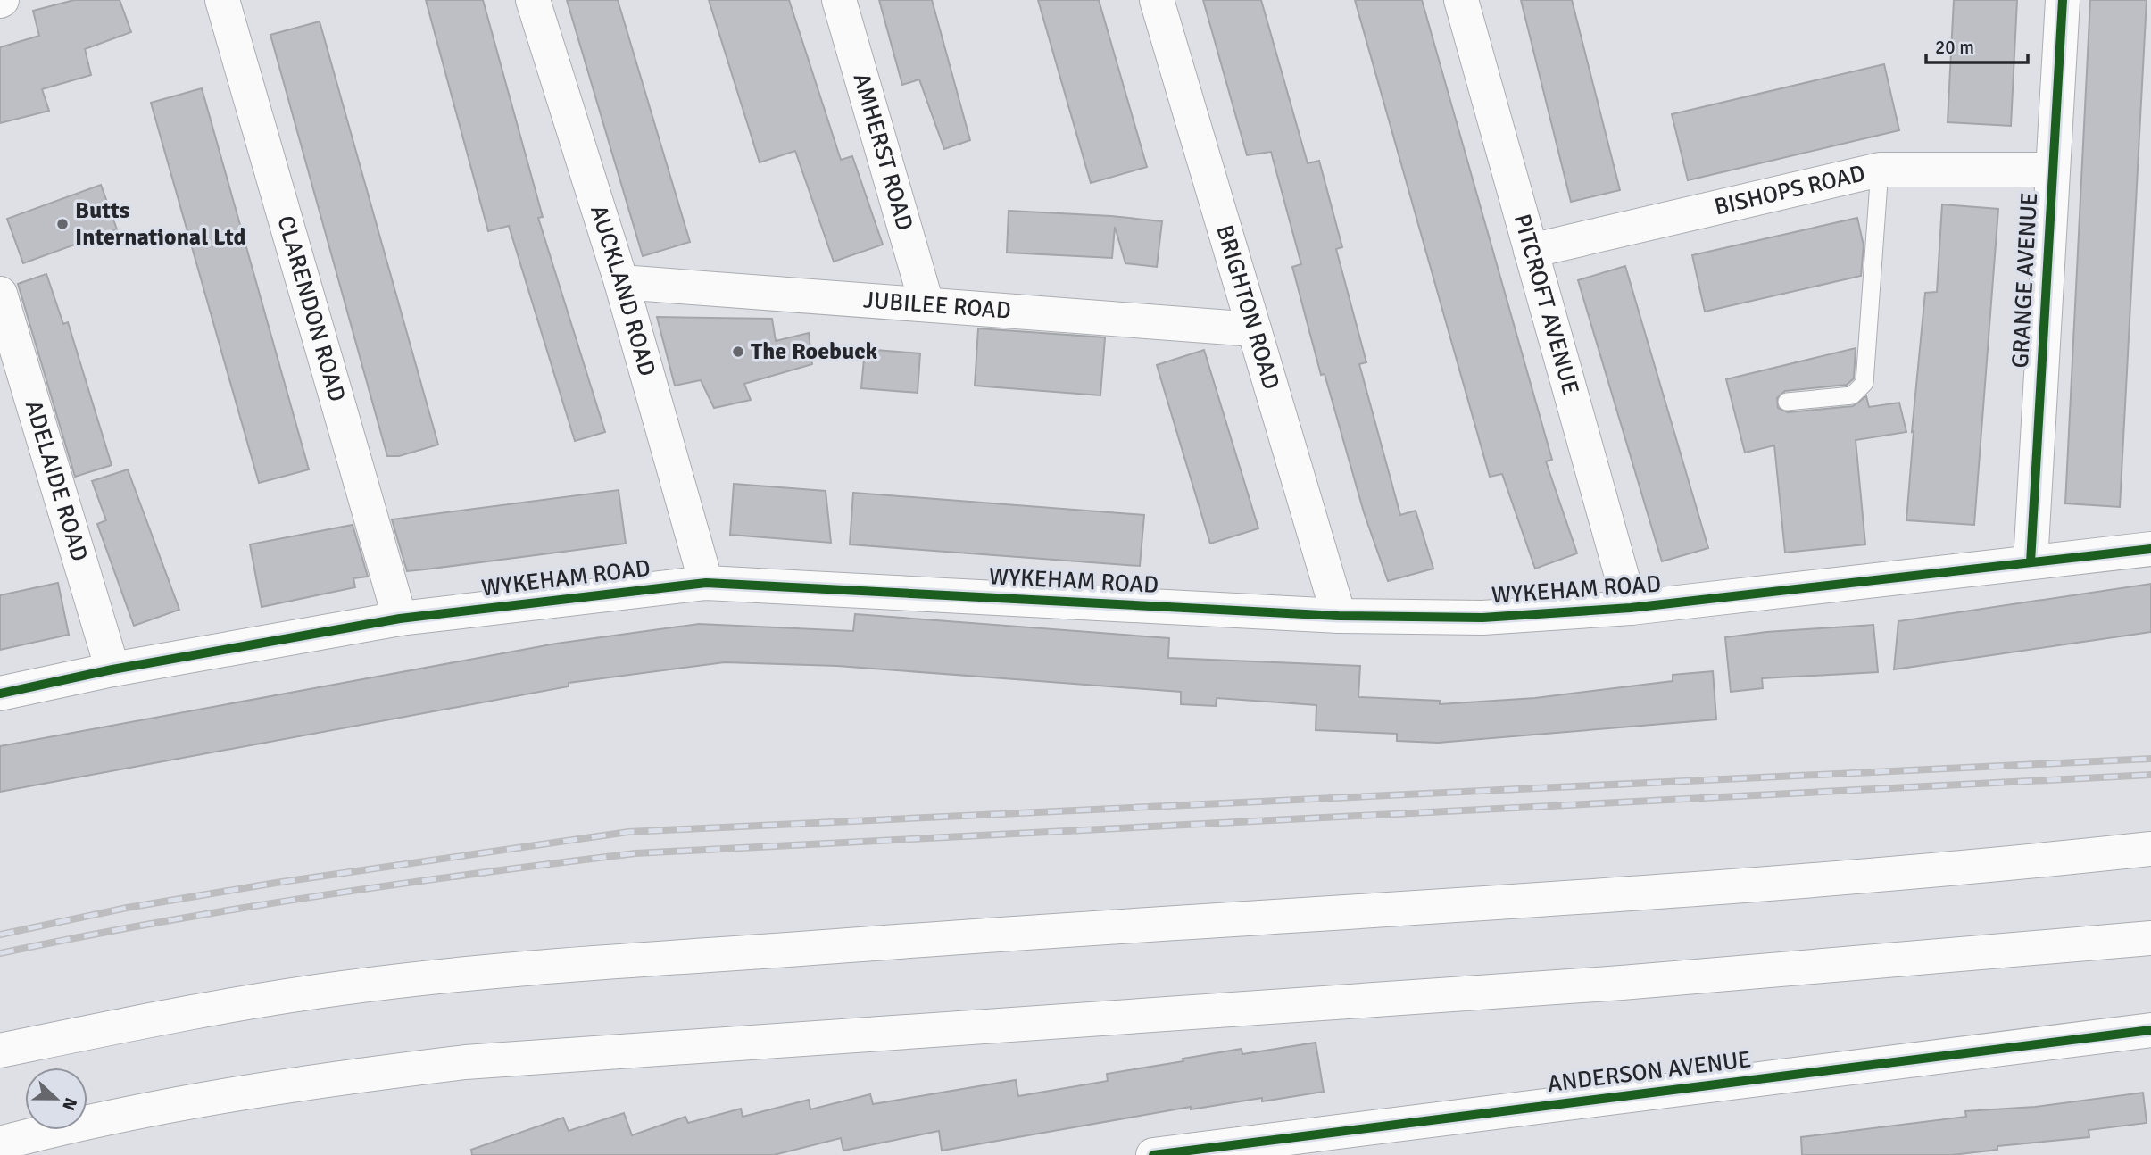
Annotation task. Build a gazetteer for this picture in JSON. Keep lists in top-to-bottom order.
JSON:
{
  "streets": {
    "street": [
      "AMHERST ROAD",
      "BISHOPS ROAD",
      "GRANGE AVENUE",
      "AUCKLAND ROAD",
      "JUBILEE ROAD",
      "PITCROFT AVENUE",
      "BRIGHTON ROAD",
      "CLARENDON ROAD",
      "ADELAIDE ROAD",
      "WYKEHAM ROAD",
      "ANDERSON AVENUE"
    ]
  },
  "crossings": [
    ["AMHERST ROAD", "JUBILEE ROAD"],
    ["BISHOPS ROAD", "GRANGE AVENUE"],
    ["BISHOPS ROAD", "PITCROFT AVENUE"],
    ["GRANGE AVENUE", "WYKEHAM ROAD"],
    ["AUCKLAND ROAD", "JUBILEE ROAD"],
    ["AUCKLAND ROAD", "WYKEHAM ROAD"],
    ["JUBILEE ROAD", "BRIGHTON ROAD"],
    ["PITCROFT AVENUE", "WYKEHAM ROAD"],
    ["BRIGHTON ROAD", "WYKEHAM ROAD"],
    ["CLARENDON ROAD", "WYKEHAM ROAD"],
    ["ADELAIDE ROAD", "WYKEHAM ROAD"]
  ],
  "places": ["Butts International Ltd", "The Roebuck"],
  "scale_bar": "20 m",
  "north": "right"
}
